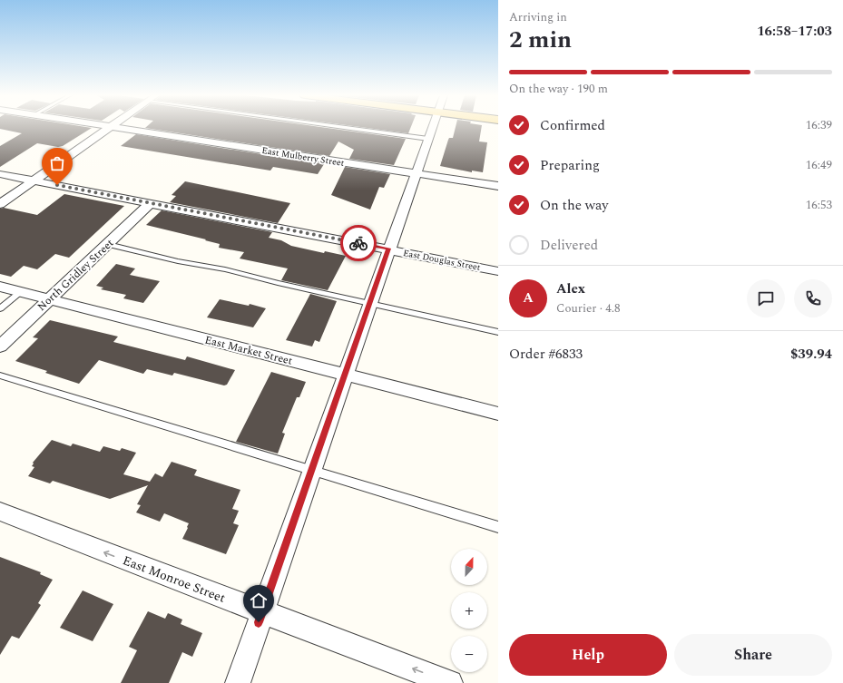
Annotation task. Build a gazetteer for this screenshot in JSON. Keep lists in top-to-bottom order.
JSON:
{
  "streets": {
    "street": [
      "East Mulberry Street",
      "East Douglas Street",
      "North Gridley Street",
      "East Market Street",
      "East Monroe Street"
    ]
  },
  "crossings": [
    ["East Douglas Street", "North Gridley Street"],
    ["North Gridley Street", "East Market Street"]
  ],
  "one_way": ["East Monroe Street"],
  "north": "top",
  "page": {
    "heading": ["2 min", "Arriving in", "16:58–17:03"],
    "panel": [
      "Alex",
      "Courier · 4.8",
      "Order #6833",
      "$39.94"
    ],
    "bar": "On the way · 190 m",
    "list": [
      ["Confirmed", "16:39"],
      ["Preparing", "16:49"],
      ["On the way", "16:53"],
      "Delivered"
    ],
    "round": "A",
    "map_buttons": ["+", "−"],
    "buttons": ["Help", "Share"]
  }
}
